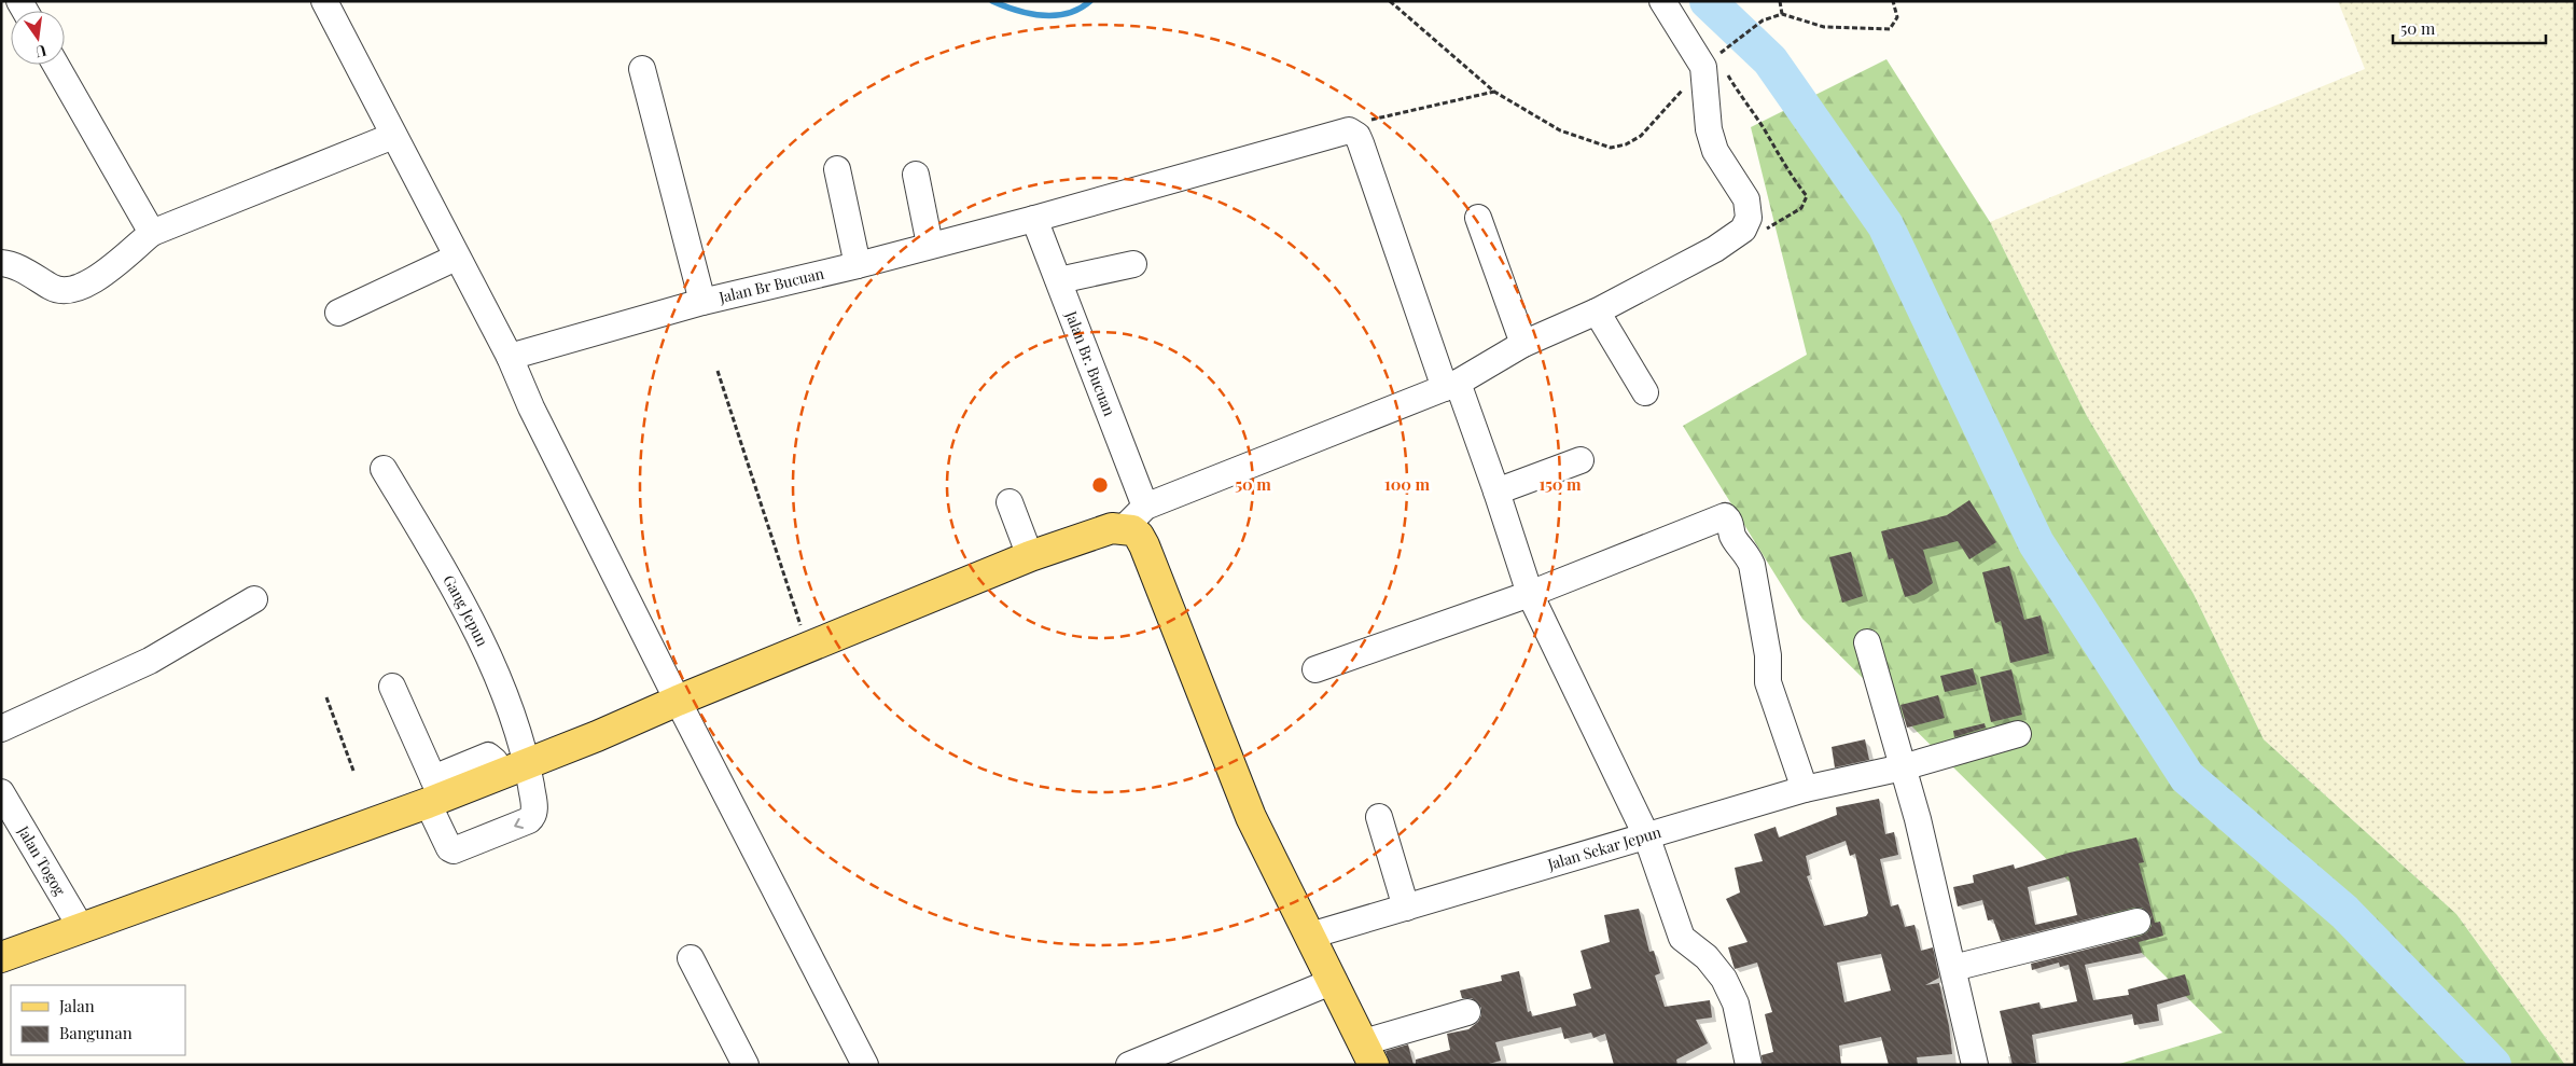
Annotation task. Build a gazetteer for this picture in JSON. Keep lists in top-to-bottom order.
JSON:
{
  "streets": {
    "street": [
      "Jalan Br Bucuan",
      "Jalan Br. Bucuan",
      "Gang Jepun",
      "Jalan Sekar Jepun",
      "Jalan Togog"
    ]
  },
  "crossings": [
    ["Jalan Br Bucuan", "Jalan Br. Bucuan"]
  ],
  "legend": ["Jalan", "Bangunan"],
  "scale_bar": "50 m",
  "north": "bottom",
  "rings": ["50 m", "100 m", "150 m"]
}
